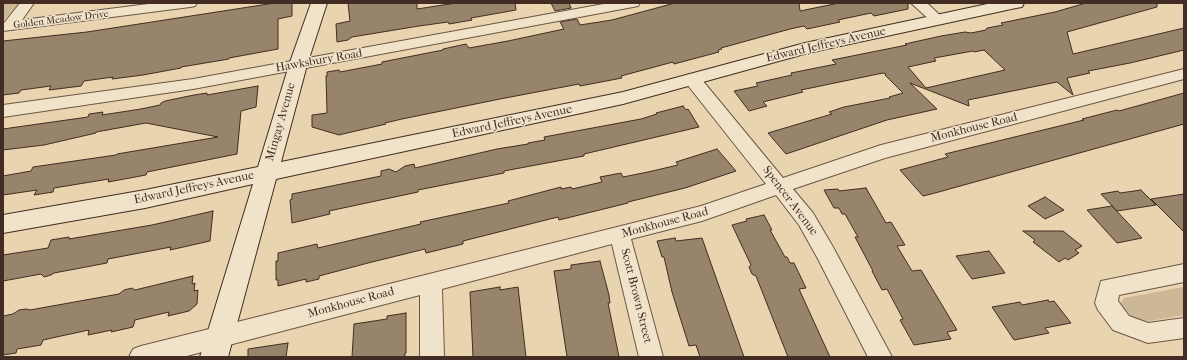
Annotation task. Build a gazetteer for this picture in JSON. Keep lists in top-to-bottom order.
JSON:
{
  "streets": {
    "street": [
      "Golden Meadow Drive",
      "Edward Jeffreys Avenue",
      "Hawksbury Road",
      "Mingay Avenue",
      "Monkhouse Road",
      "Spencer Avenue",
      "Scott Brown Street"
    ]
  },
  "crossings": [
    ["Edward Jeffreys Avenue", "Mingay Avenue"],
    ["Edward Jeffreys Avenue", "Spencer Avenue"],
    ["Hawksbury Road", "Mingay Avenue"],
    ["Mingay Avenue", "Monkhouse Road"],
    ["Monkhouse Road", "Spencer Avenue"],
    ["Monkhouse Road", "Scott Brown Street"]
  ]
}
